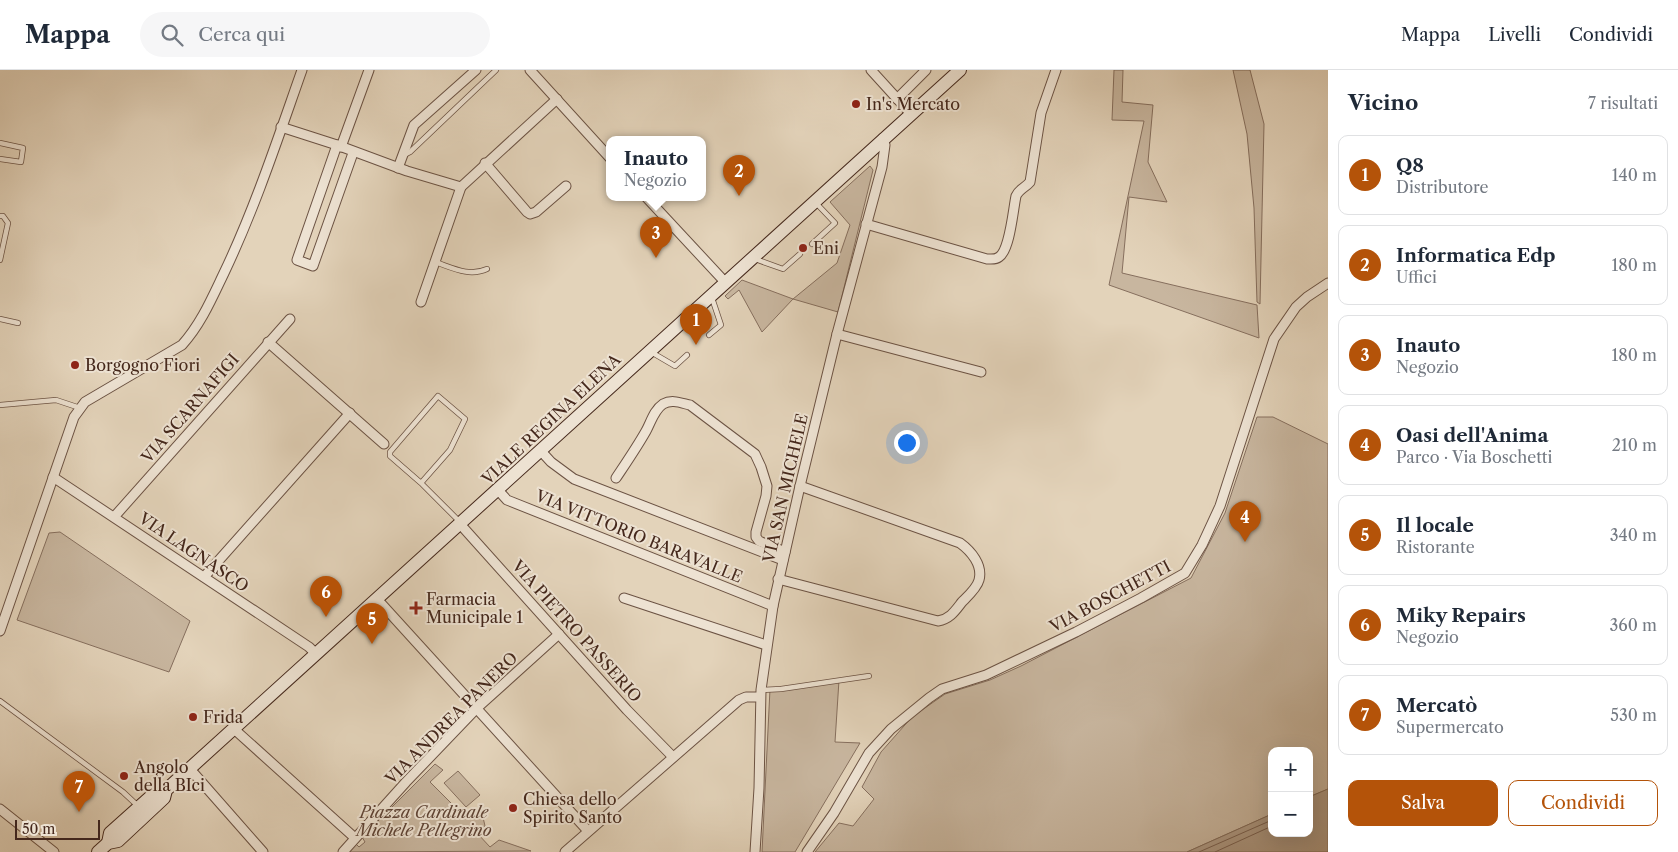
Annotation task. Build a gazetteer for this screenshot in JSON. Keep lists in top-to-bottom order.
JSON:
{
  "streets": {
    "main road": ["VIALE REGINA ELENA"],
    "street": [
      "VIA SCARNAFIGI",
      "VIA SAN MICHELE",
      "VIA VITTORIO BARAVALLE",
      "VIA LAGNASCO",
      "VIA BOSCHETTI",
      "VIA PIETRO PASSERIO",
      "VIA ANDREA PANERO"
    ]
  },
  "crossings": [
    ["VIA SCARNAFIGI", "VIA LAGNASCO"],
    ["VIALE REGINA ELENA", "VIA SAN MICHELE"],
    ["VIALE REGINA ELENA", "VIA VITTORIO BARAVALLE"],
    ["VIALE REGINA ELENA", "VIA LAGNASCO"],
    ["VIALE REGINA ELENA", "VIA PIETRO PASSERIO"],
    ["VIA SAN MICHELE", "VIA VITTORIO BARAVALLE"],
    ["VIA PIETRO PASSERIO", "VIA ANDREA PANERO"]
  ],
  "parks": ["Piazza Cardinale Michele Pellegrino"],
  "places": {
    "other": [
      "In's Mercato",
      "Eni",
      "Borgogno Fiori",
      "Frida",
      "Angolo della BIci",
      "Chiesa dello Spirito Santo"
    ],
    "health": ["Farmacia Municipale 1"]
  },
  "scale_bar": "50 m",
  "page": {
    "header": "Mappa",
    "search": "Cerca qui",
    "nav": ["Mappa", "Livelli", "Condividi"],
    "heading": ["Vicino", "7 risultati"],
    "list": [
      {
        "mark": "1",
        "name": "Q8",
        "note": "Distributore",
        "value": "140 m"
      },
      {
        "mark": "2",
        "name": "Informatica Edp",
        "note": "Uffici",
        "value": "180 m"
      },
      {
        "mark": "3",
        "name": "Inauto",
        "note": "Negozio",
        "value": "180 m"
      },
      {
        "mark": "4",
        "name": "Oasi dell'Anima",
        "note": "Parco · Via Boschetti",
        "value": "210 m"
      },
      {
        "mark": "5",
        "name": "Il locale",
        "note": "Ristorante",
        "value": "340 m"
      },
      {
        "mark": "6",
        "name": "Miky Repairs",
        "note": "Negozio",
        "value": "360 m"
      },
      {
        "mark": "7",
        "name": "Mercatò",
        "note": "Supermercato",
        "value": "530 m"
      }
    ],
    "popup": ["Inauto", "Negozio"],
    "pins": [
      "2",
      "3",
      "1",
      "4",
      "6",
      "5",
      "7"
    ],
    "map_buttons": ["+", "−"],
    "buttons": ["Salva", "Condividi"],
    "scale": "50 m"
  }
}
